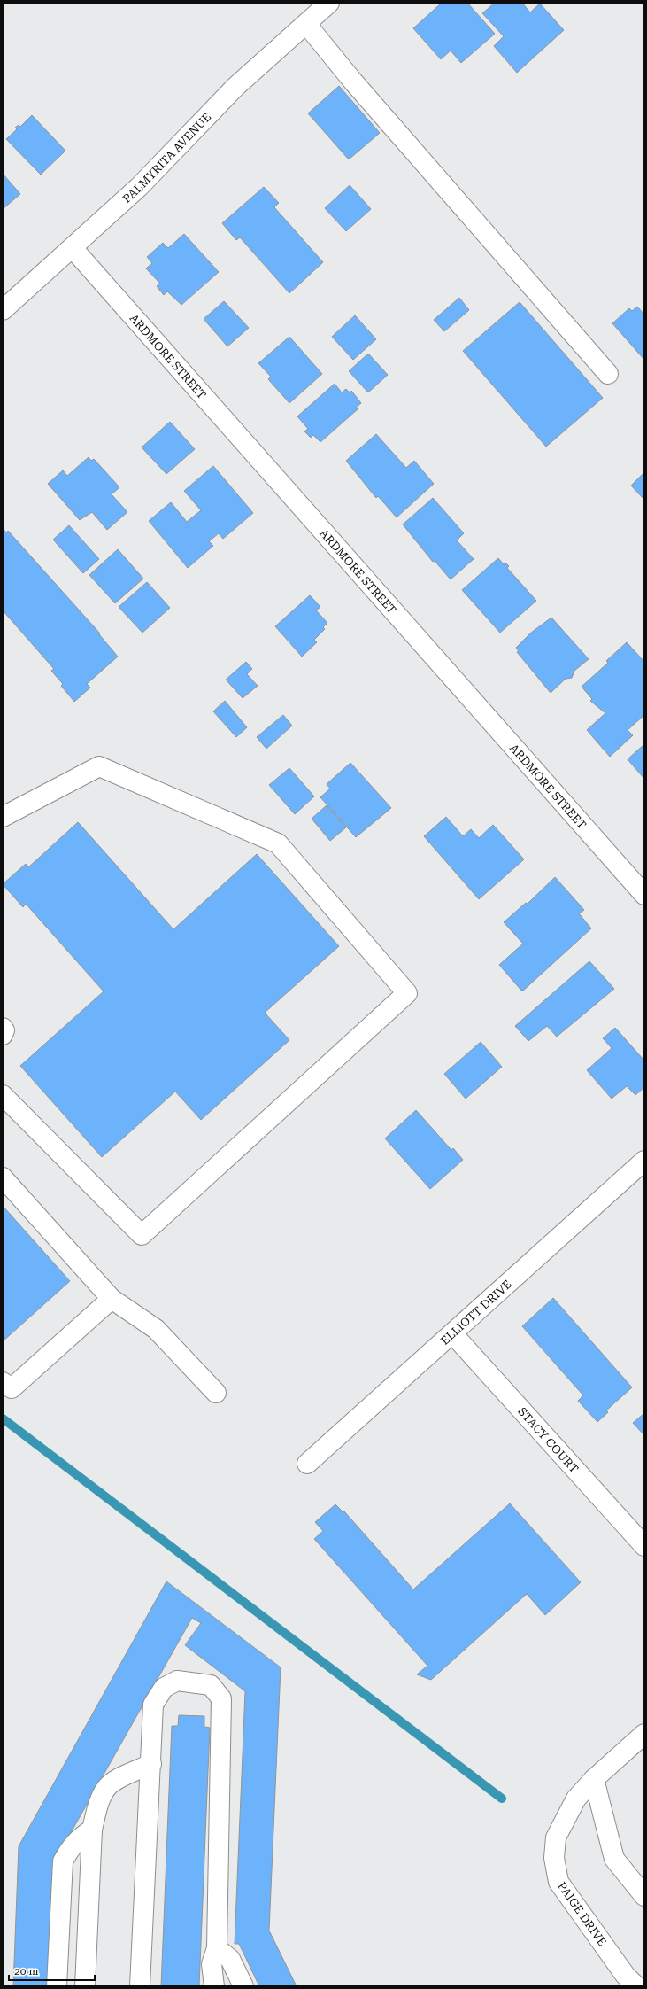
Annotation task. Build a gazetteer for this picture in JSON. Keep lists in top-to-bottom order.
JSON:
{
  "streets": {
    "street": [
      "PALMYRITA AVENUE",
      "ARDMORE STREET",
      "ELLIOTT DRIVE",
      "STACY COURT",
      "PAIGE DRIVE"
    ]
  },
  "crossings": [
    ["PALMYRITA AVENUE", "ARDMORE STREET"],
    ["ELLIOTT DRIVE", "STACY COURT"]
  ],
  "scale_bar": "20 m"
}
